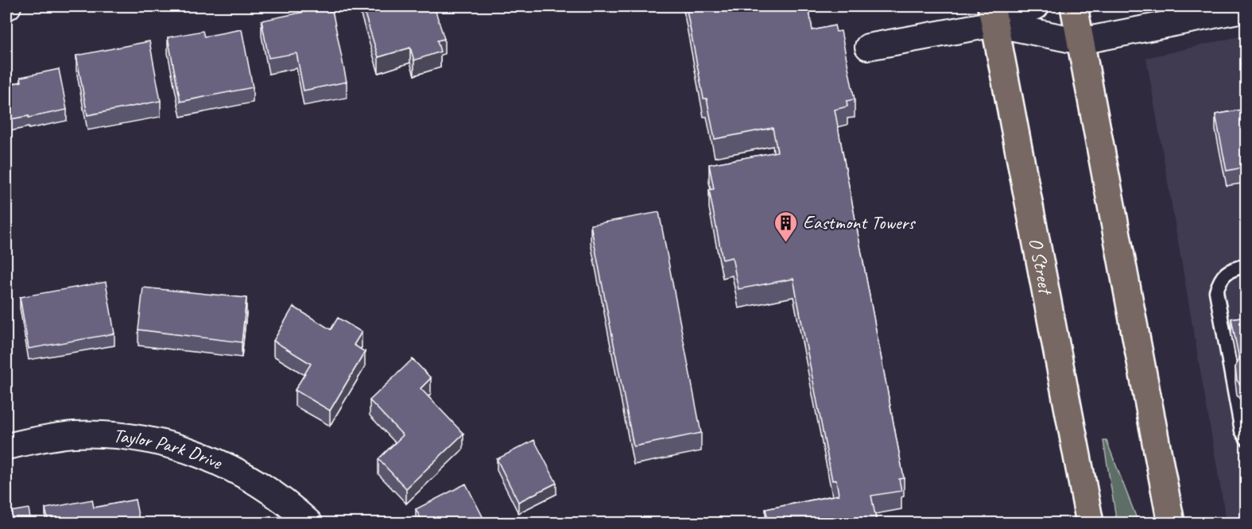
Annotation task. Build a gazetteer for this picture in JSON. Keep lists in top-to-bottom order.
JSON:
{
  "streets": {
    "main road": ["O Street"],
    "street": ["Taylor Park Drive"]
  },
  "places": {
    "building": ["Eastmont Towers"]
  }
}
